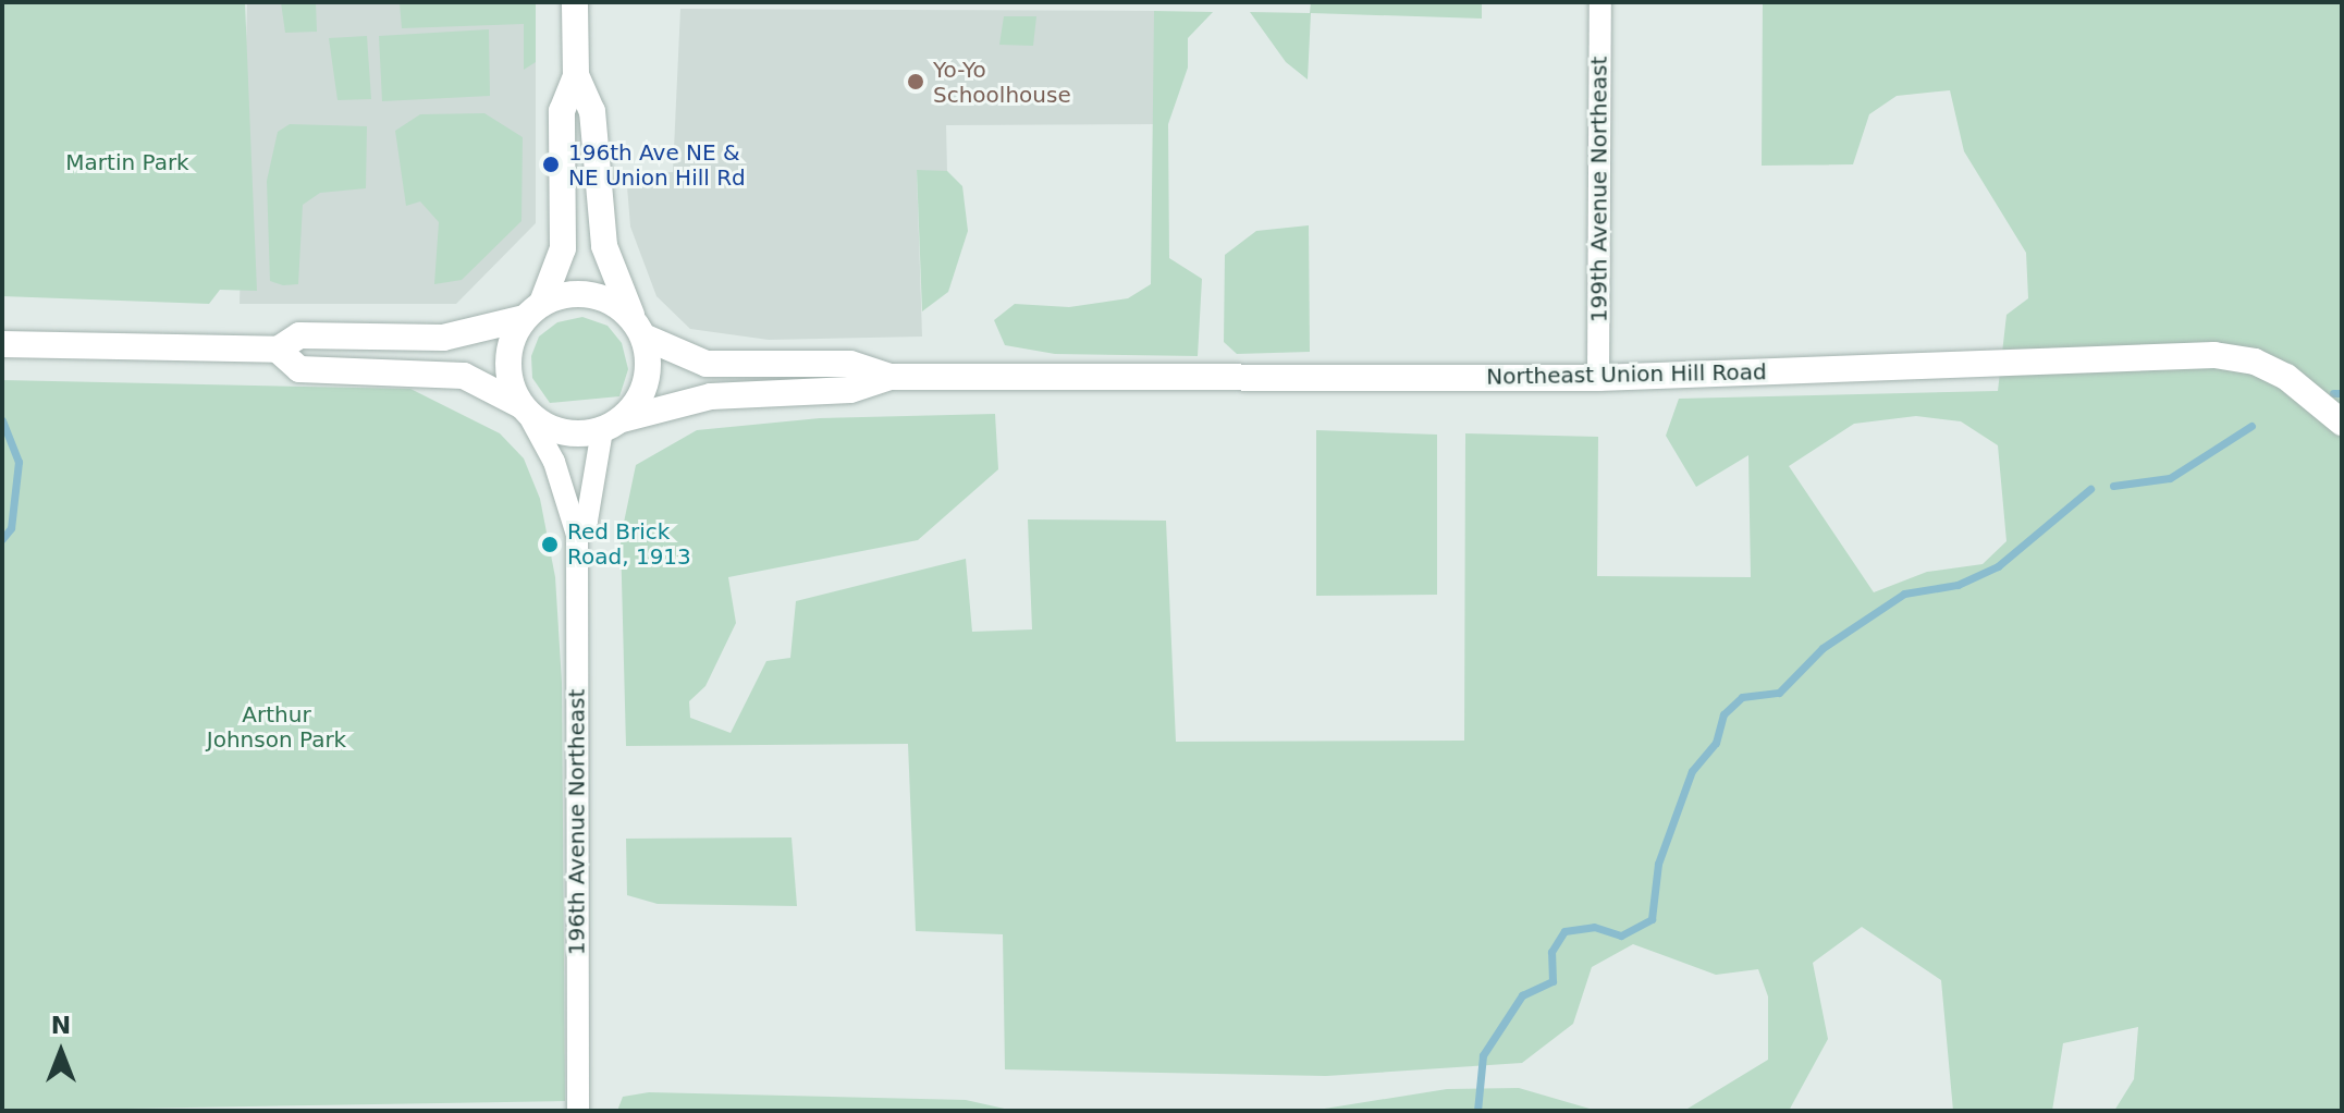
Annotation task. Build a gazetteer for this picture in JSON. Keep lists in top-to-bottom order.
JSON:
{
  "streets": {
    "street": ["199th Avenue Northeast", "Northeast Union Hill Road", "196th Avenue Northeast"]
  },
  "crossings": [
    ["199th Avenue Northeast", "Northeast Union Hill Road"],
    ["Northeast Union Hill Road", "196th Avenue Northeast"]
  ],
  "parks": ["Martin Park", "Arthur Johnson Park"],
  "places": ["Yo-Yo Schoolhouse", "196th Ave NE & NE Union Hill Rd", "Red Brick Road, 1913"],
  "north": "top"
}
